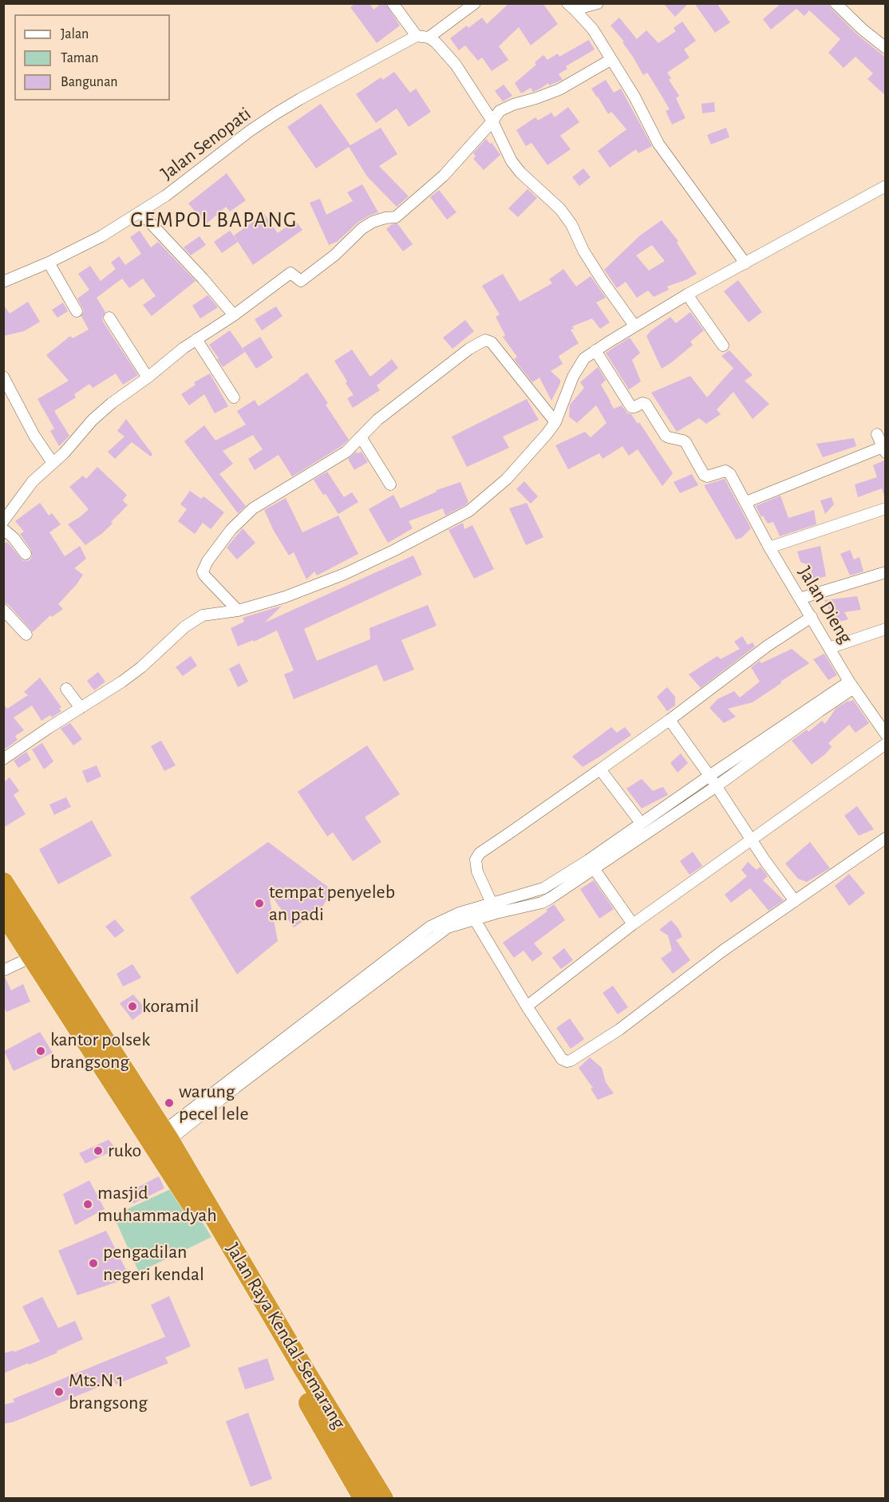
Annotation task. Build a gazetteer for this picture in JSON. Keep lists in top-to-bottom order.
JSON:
{
  "streets": {
    "highway": ["Jalan Raya Kendal-Semarang"],
    "street": ["Jalan Senopati", "Jalan Dieng"]
  },
  "districts": ["GEMPOL BAPANG"],
  "places": [
    "tempat penyeleb an padi",
    "koramil",
    "kantor polsek brangsong",
    "warung pecel lele",
    "ruko",
    "masjid muhammadyah",
    "pengadilan negeri kendal",
    "Mts.N 1 brangsong"
  ],
  "legend": ["Jalan", "Taman", "Bangunan"]
}
